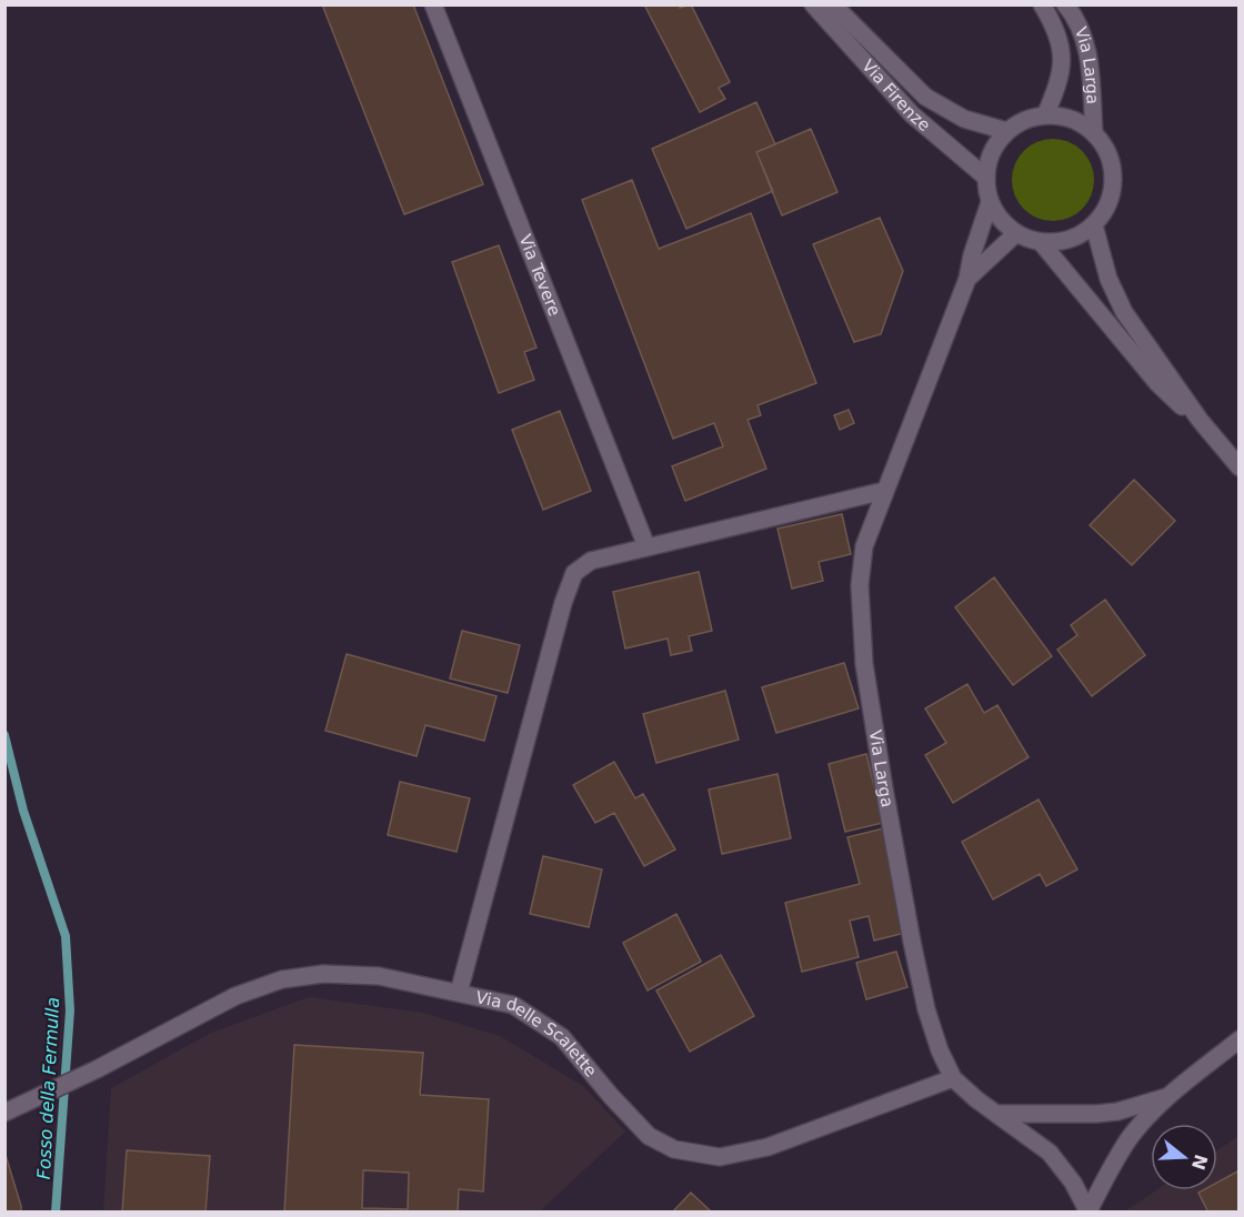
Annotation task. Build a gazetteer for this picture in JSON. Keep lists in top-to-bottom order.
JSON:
{
  "streets": {
    "street": [
      "Via Larga",
      "Via Firenze",
      "Via Tevere",
      "Via delle Scalette"
    ]
  },
  "crossings": [
    ["Via Larga", "Via Firenze"],
    ["Via Larga", "Via delle Scalette"]
  ],
  "water": ["Fosso della Fermulla"],
  "north": "right"
}
